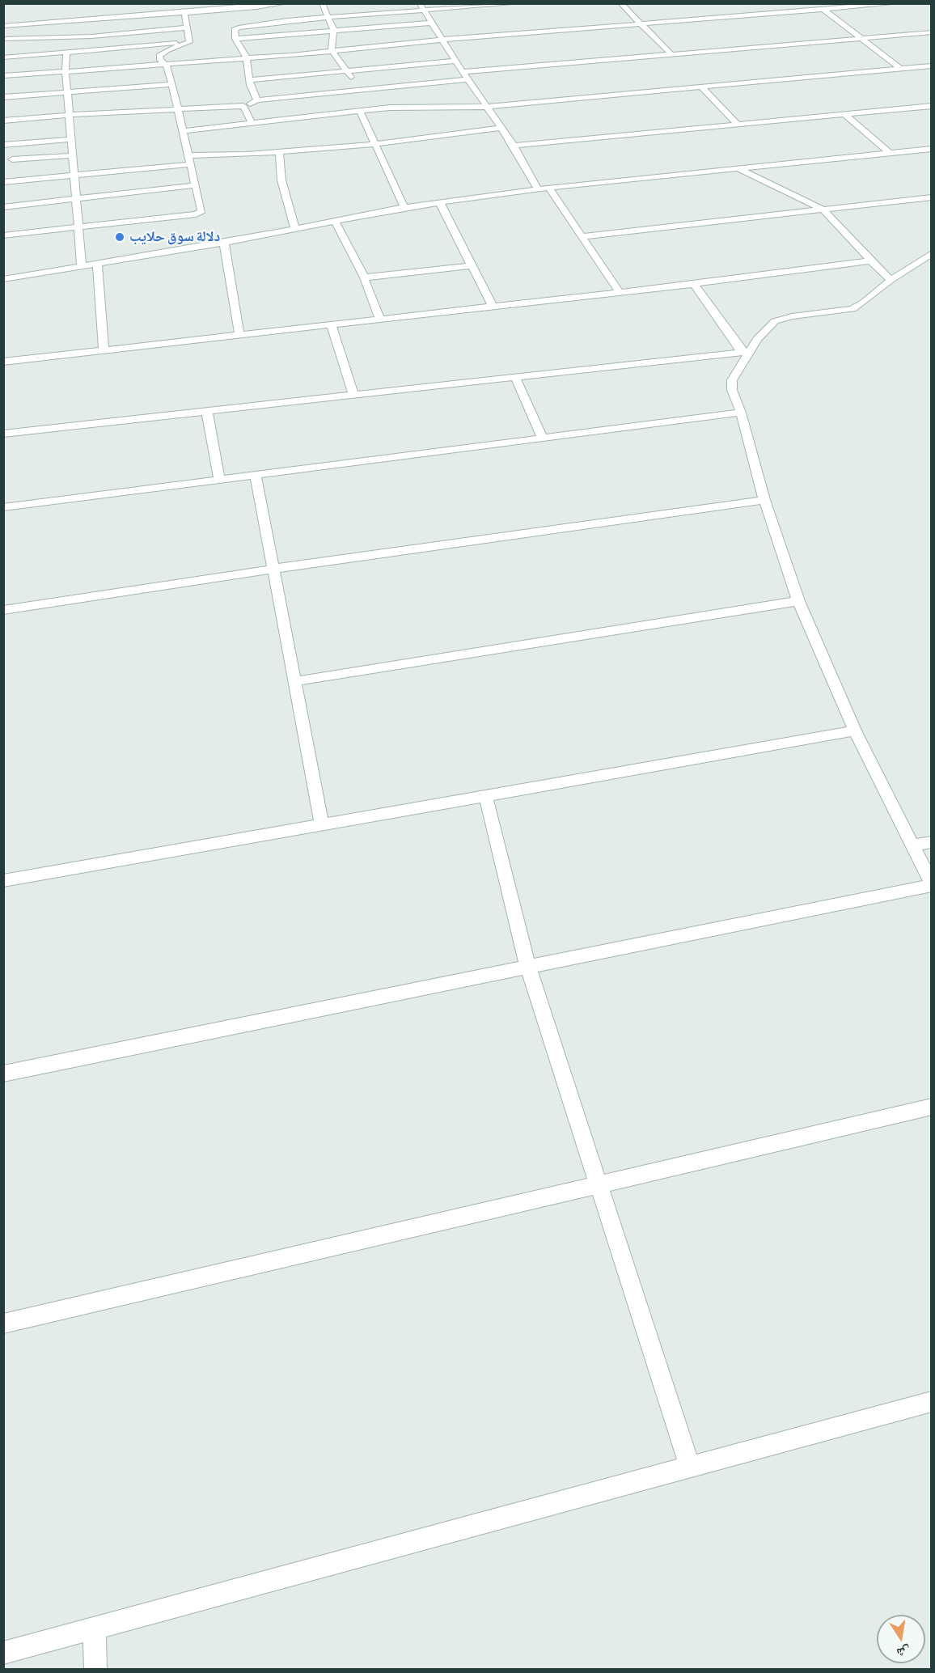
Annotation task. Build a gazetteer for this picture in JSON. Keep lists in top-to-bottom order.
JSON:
{
  "places": ["دلالة سوق حلايب"],
  "north": "bottom"
}
